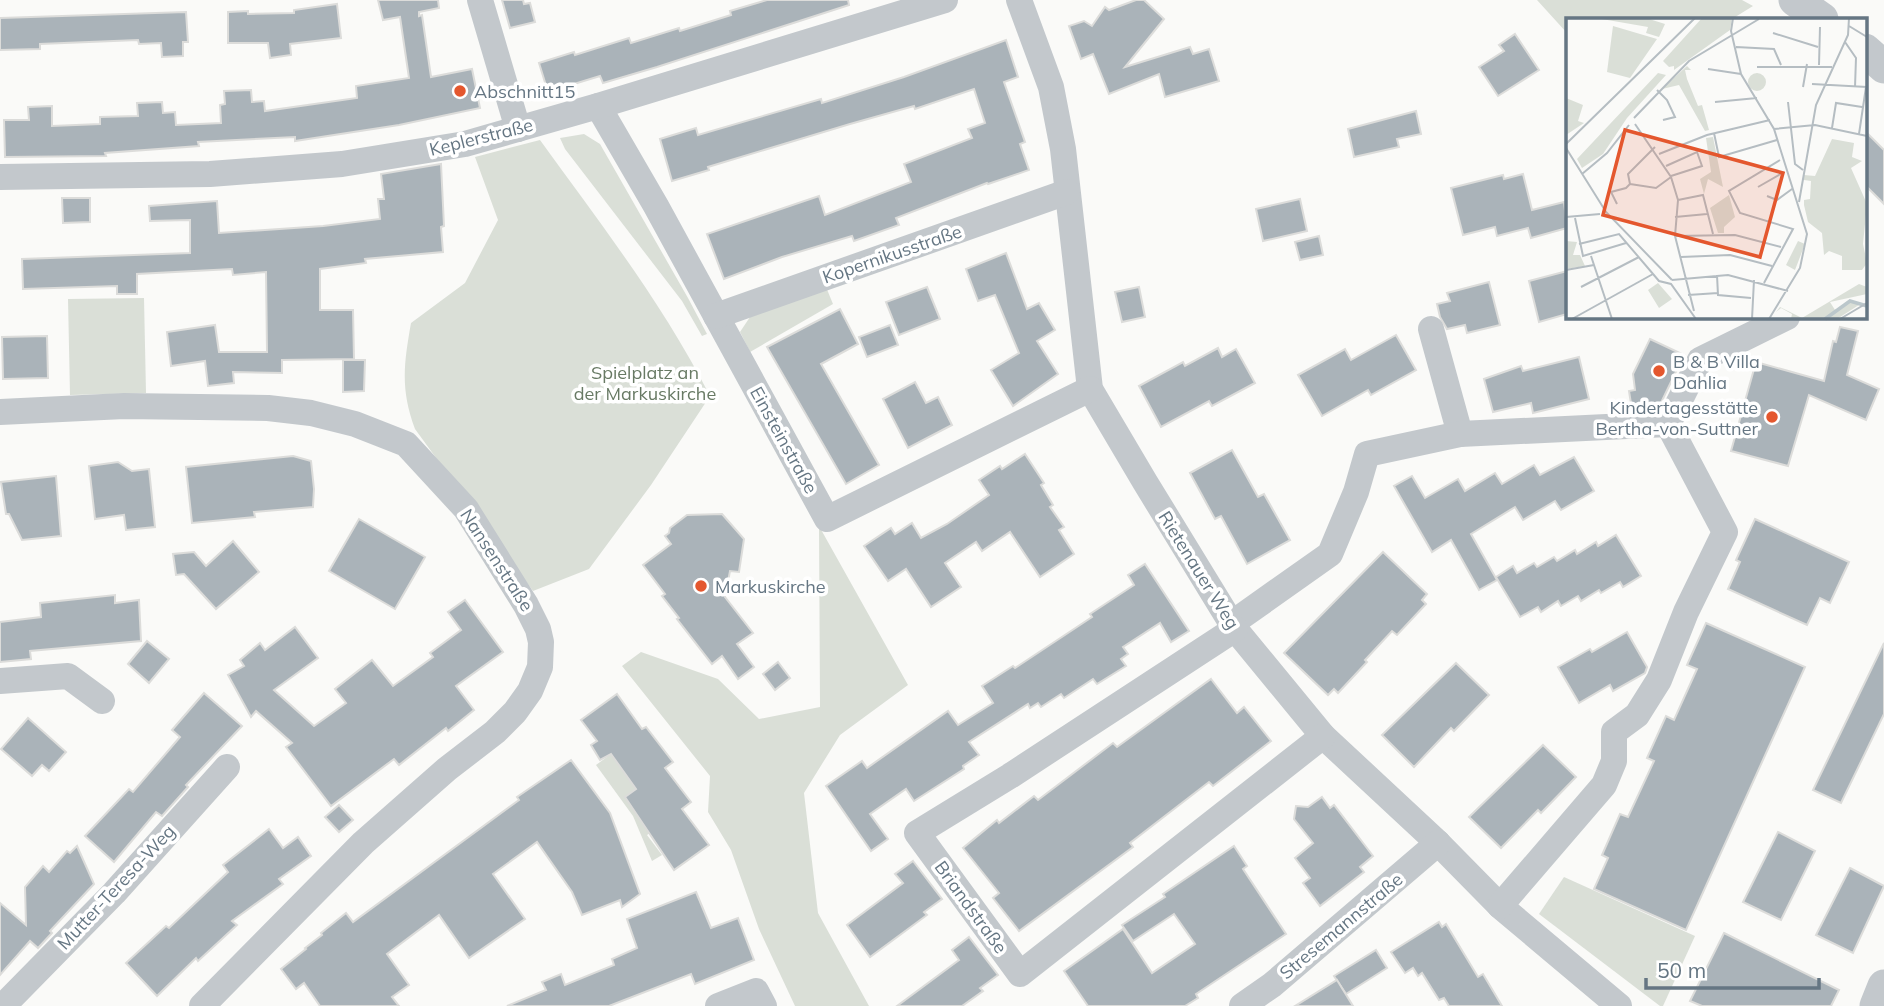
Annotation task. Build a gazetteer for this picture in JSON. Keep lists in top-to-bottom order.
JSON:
{
  "streets": {
    "street": [
      "Keplerstraße",
      "Kopernikusstraße",
      "Einsteinstraße",
      "Nansenstraße",
      "Rietenauer Weg",
      "Mutter-Teresa-Weg",
      "Briandstraße",
      "Stresemannstraße"
    ]
  },
  "crossings": [
    ["Keplerstraße", "Einsteinstraße"],
    ["Kopernikusstraße", "Einsteinstraße"],
    ["Kopernikusstraße", "Rietenauer Weg"],
    ["Einsteinstraße", "Rietenauer Weg"],
    ["Rietenauer Weg", "Briandstraße"],
    ["Rietenauer Weg", "Stresemannstraße"]
  ],
  "parks": ["Spielplatz an der Markuskirche"],
  "places": [
    "Abschnitt15",
    "B & B Villa Dahlia",
    "Kindertagesstätte Bertha-von-Suttner",
    "Markuskirche"
  ],
  "scale_bar": "50 m"
}
